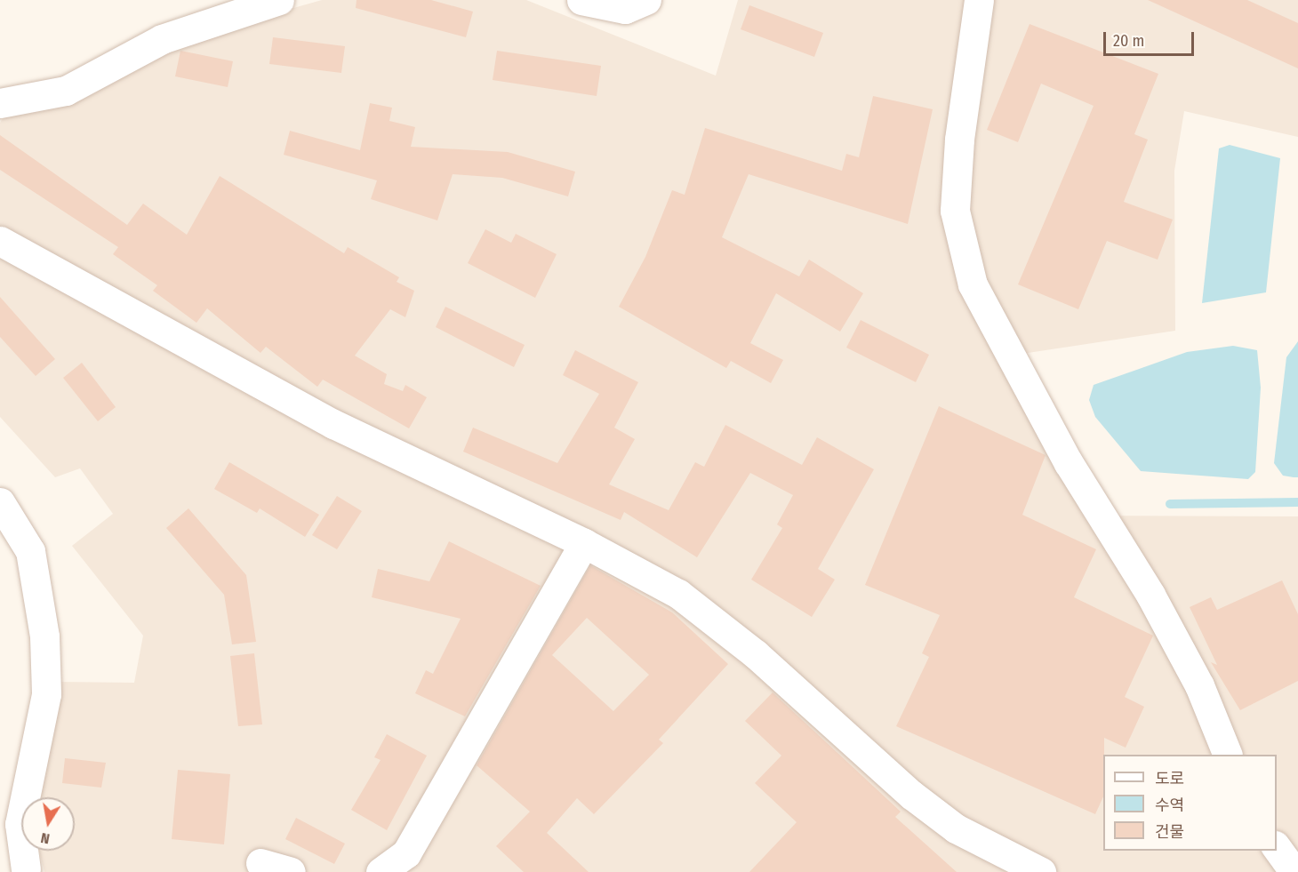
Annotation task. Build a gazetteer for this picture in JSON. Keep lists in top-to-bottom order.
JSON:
{
  "legend": ["도로", "수역", "건물"],
  "scale_bar": "20 m",
  "north": "bottom"
}
